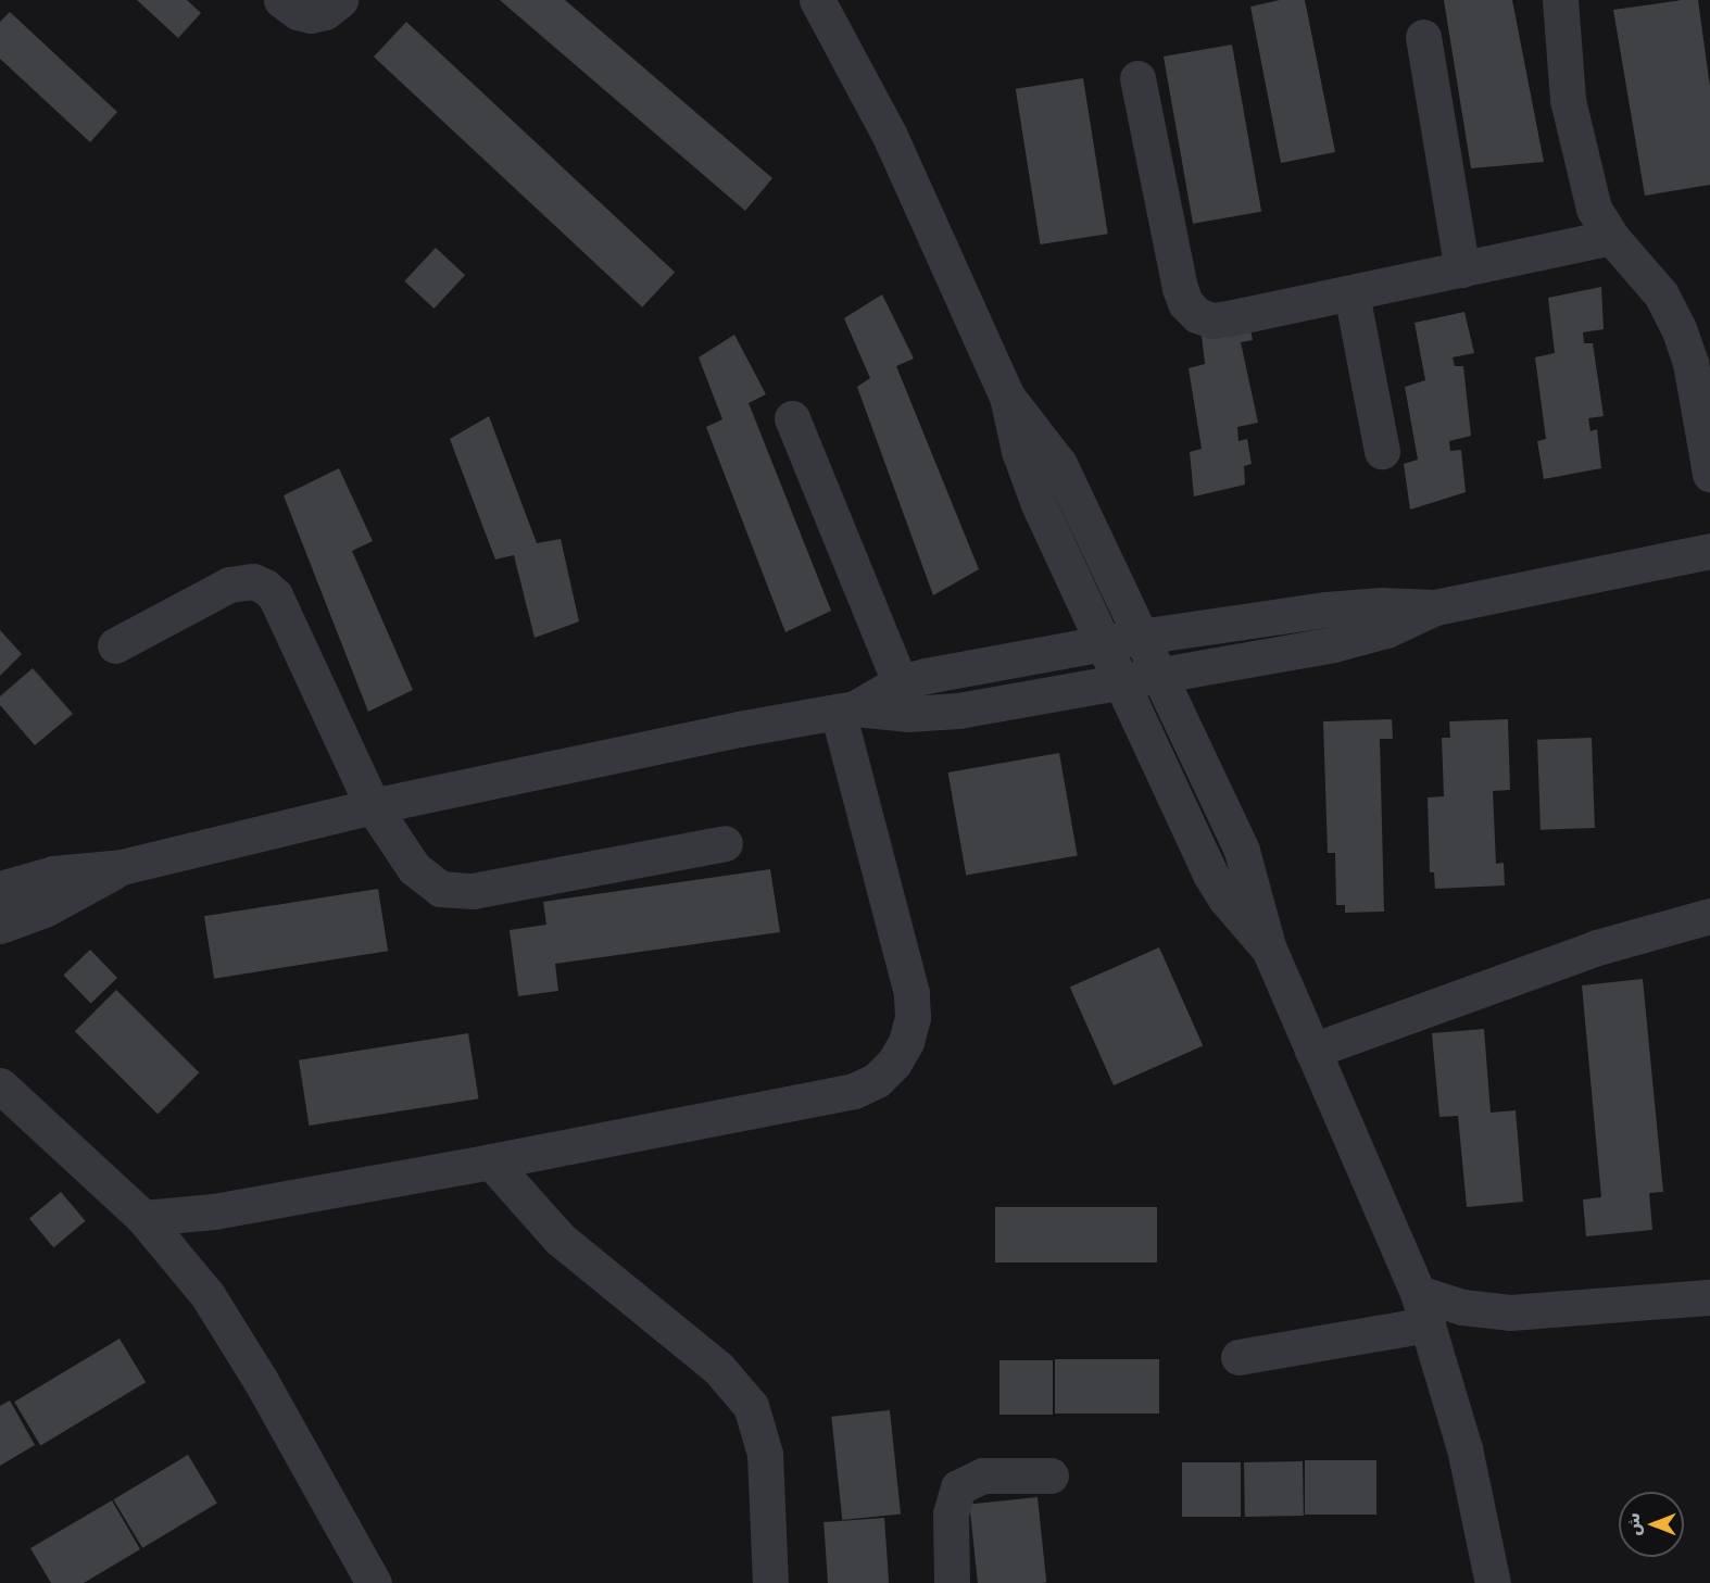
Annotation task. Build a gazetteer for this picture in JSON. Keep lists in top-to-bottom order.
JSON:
{
  "north": "left"
}
